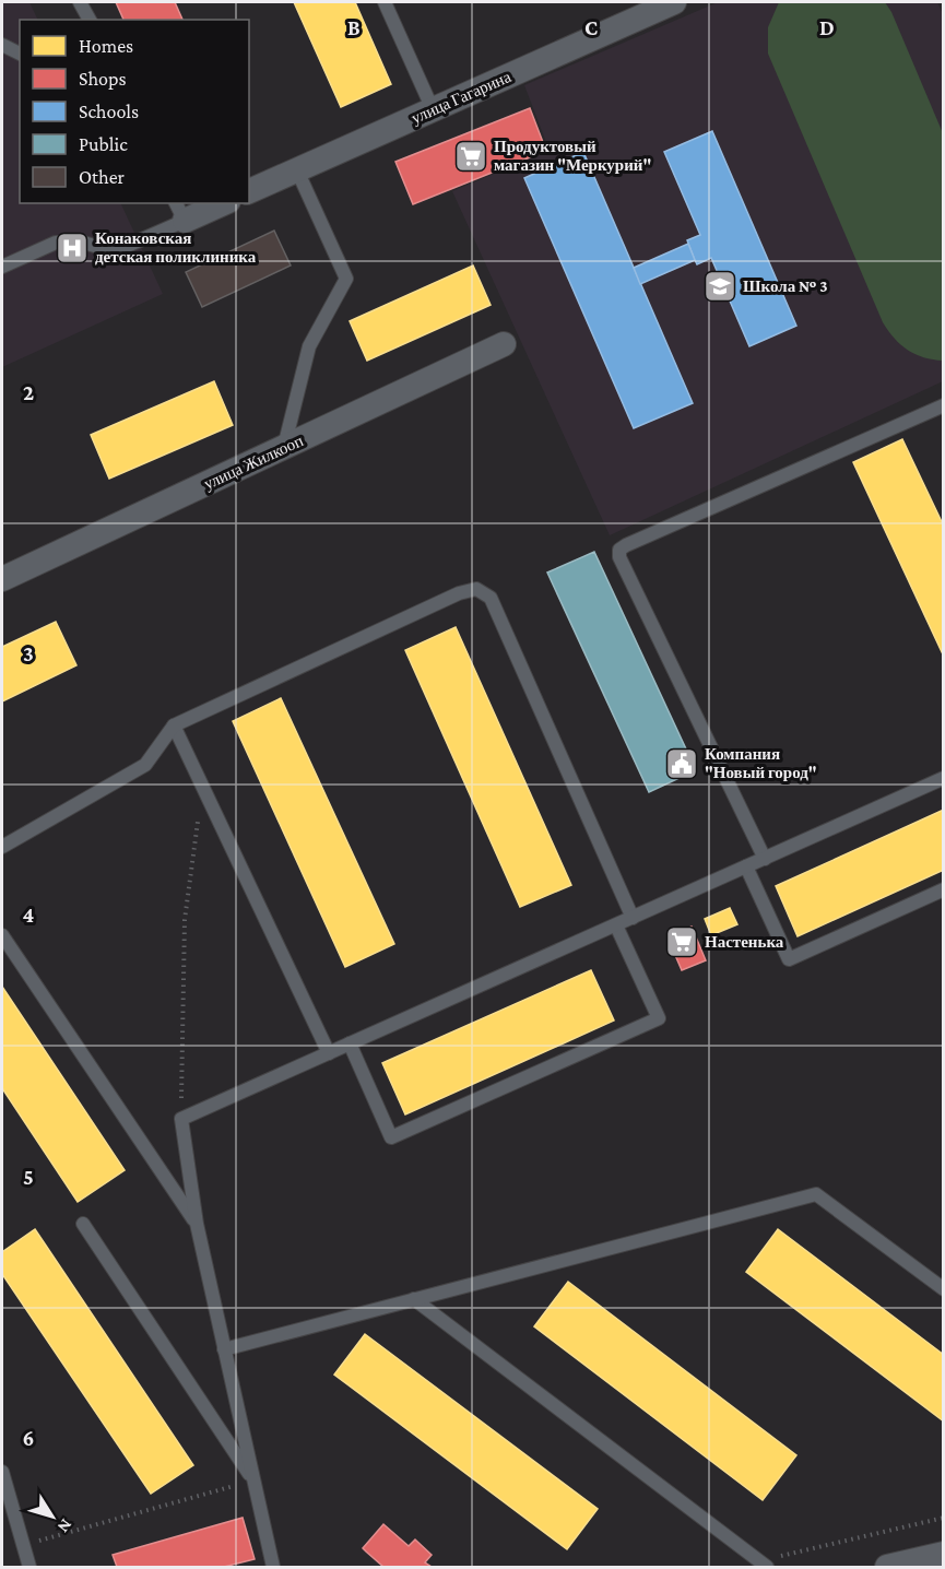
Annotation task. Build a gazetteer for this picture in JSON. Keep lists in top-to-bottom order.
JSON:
{
  "streets": {
    "street": ["улица Гагарина", "улица Жилкооп"]
  },
  "places": {
    "supermarket": ["Продуктовый магазин \"Меркурий\"", "Настенька"],
    "hospital": ["Конаковская детская поликлиника"],
    "school or university": ["Школа № 3"],
    "public building": ["Компания \"Новый город\""]
  },
  "legend": [
    "Homes",
    "Shops",
    "Schools",
    "Public",
    "Other"
  ],
  "north": "bottom right",
  "grid": {
    "columns": ["B", "C", "D"],
    "rows": [
      "2",
      "3",
      "4",
      "5",
      "6"
    ]
  }
}
